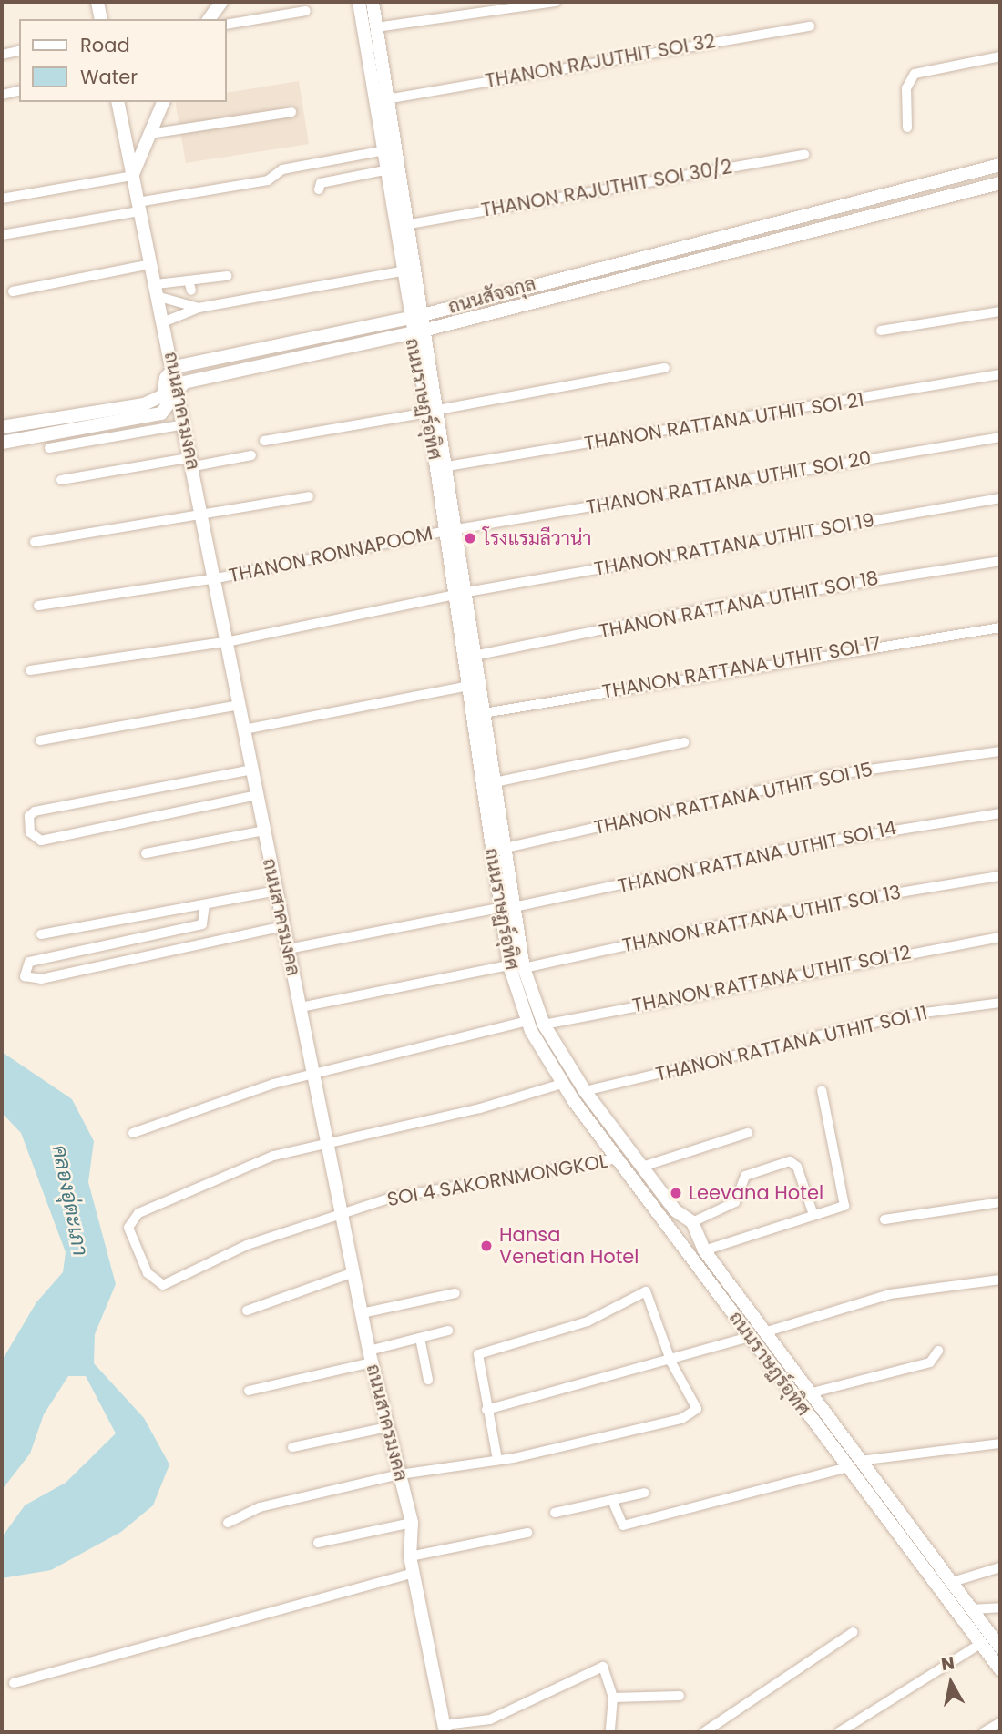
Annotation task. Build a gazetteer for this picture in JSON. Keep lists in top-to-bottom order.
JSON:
{
  "streets": {
    "street": [
      "THANON RAJUTHIT SOI 32",
      "THANON RAJUTHIT SOI 30/2",
      "ถนนสัจจกุล",
      "ถนนราษฏร์อุทิศ",
      "ถนนสาครมงคล",
      "THANON RATTANA UTHIT SOI 21",
      "THANON RATTANA UTHIT SOI 20",
      "THANON RATTANA UTHIT SOI 19",
      "THANON RONNAPOOM",
      "THANON RATTANA UTHIT SOI 18",
      "THANON RATTANA UTHIT SOI 17",
      "THANON RATTANA UTHIT SOI 15",
      "THANON RATTANA UTHIT SOI 14",
      "THANON RATTANA UTHIT SOI 13",
      "THANON RATTANA UTHIT SOI 12",
      "THANON RATTANA UTHIT SOI 11",
      "SOI 4 SAKORNMONGKOL"
    ]
  },
  "crossings": [
    ["THANON RAJUTHIT SOI 32", "ถนนราษฏร์อุทิศ"],
    ["THANON RAJUTHIT SOI 30/2", "ถนนราษฏร์อุทิศ"],
    ["ถนนสัจจกุล", "ถนนราษฏร์อุทิศ"],
    ["ถนนสัจจกุล", "ถนนสาครมงคล"],
    ["ถนนราษฏร์อุทิศ", "THANON RATTANA UTHIT SOI 21"],
    ["ถนนราษฏร์อุทิศ", "THANON RATTANA UTHIT SOI 20"],
    ["ถนนราษฏร์อุทิศ", "THANON RATTANA UTHIT SOI 19"],
    ["ถนนราษฏร์อุทิศ", "THANON RONNAPOOM"],
    ["ถนนราษฏร์อุทิศ", "THANON RATTANA UTHIT SOI 18"],
    ["ถนนราษฏร์อุทิศ", "THANON RATTANA UTHIT SOI 17"],
    ["ถนนราษฏร์อุทิศ", "THANON RATTANA UTHIT SOI 15"],
    ["ถนนราษฏร์อุทิศ", "THANON RATTANA UTHIT SOI 14"],
    ["ถนนราษฏร์อุทิศ", "THANON RATTANA UTHIT SOI 13"],
    ["ถนนราษฏร์อุทิศ", "THANON RATTANA UTHIT SOI 12"],
    ["ถนนราษฏร์อุทิศ", "THANON RATTANA UTHIT SOI 11"],
    ["ถนนราษฏร์อุทิศ", "SOI 4 SAKORNMONGKOL"],
    ["ถนนสาครมงคล", "THANON RATTANA UTHIT SOI 19"],
    ["ถนนสาครมงคล", "THANON RONNAPOOM"],
    ["ถนนสาครมงคล", "SOI 4 SAKORNMONGKOL"],
    ["THANON RATTANA UTHIT SOI 20", "THANON RONNAPOOM"]
  ],
  "water": ["คลองอุ่ตะเภา"],
  "places": ["โรงแรมลีวาน่า", "Leevana Hotel", "Hansa Venetian Hotel"],
  "legend": ["Road", "Water"],
  "north": "top"
}
